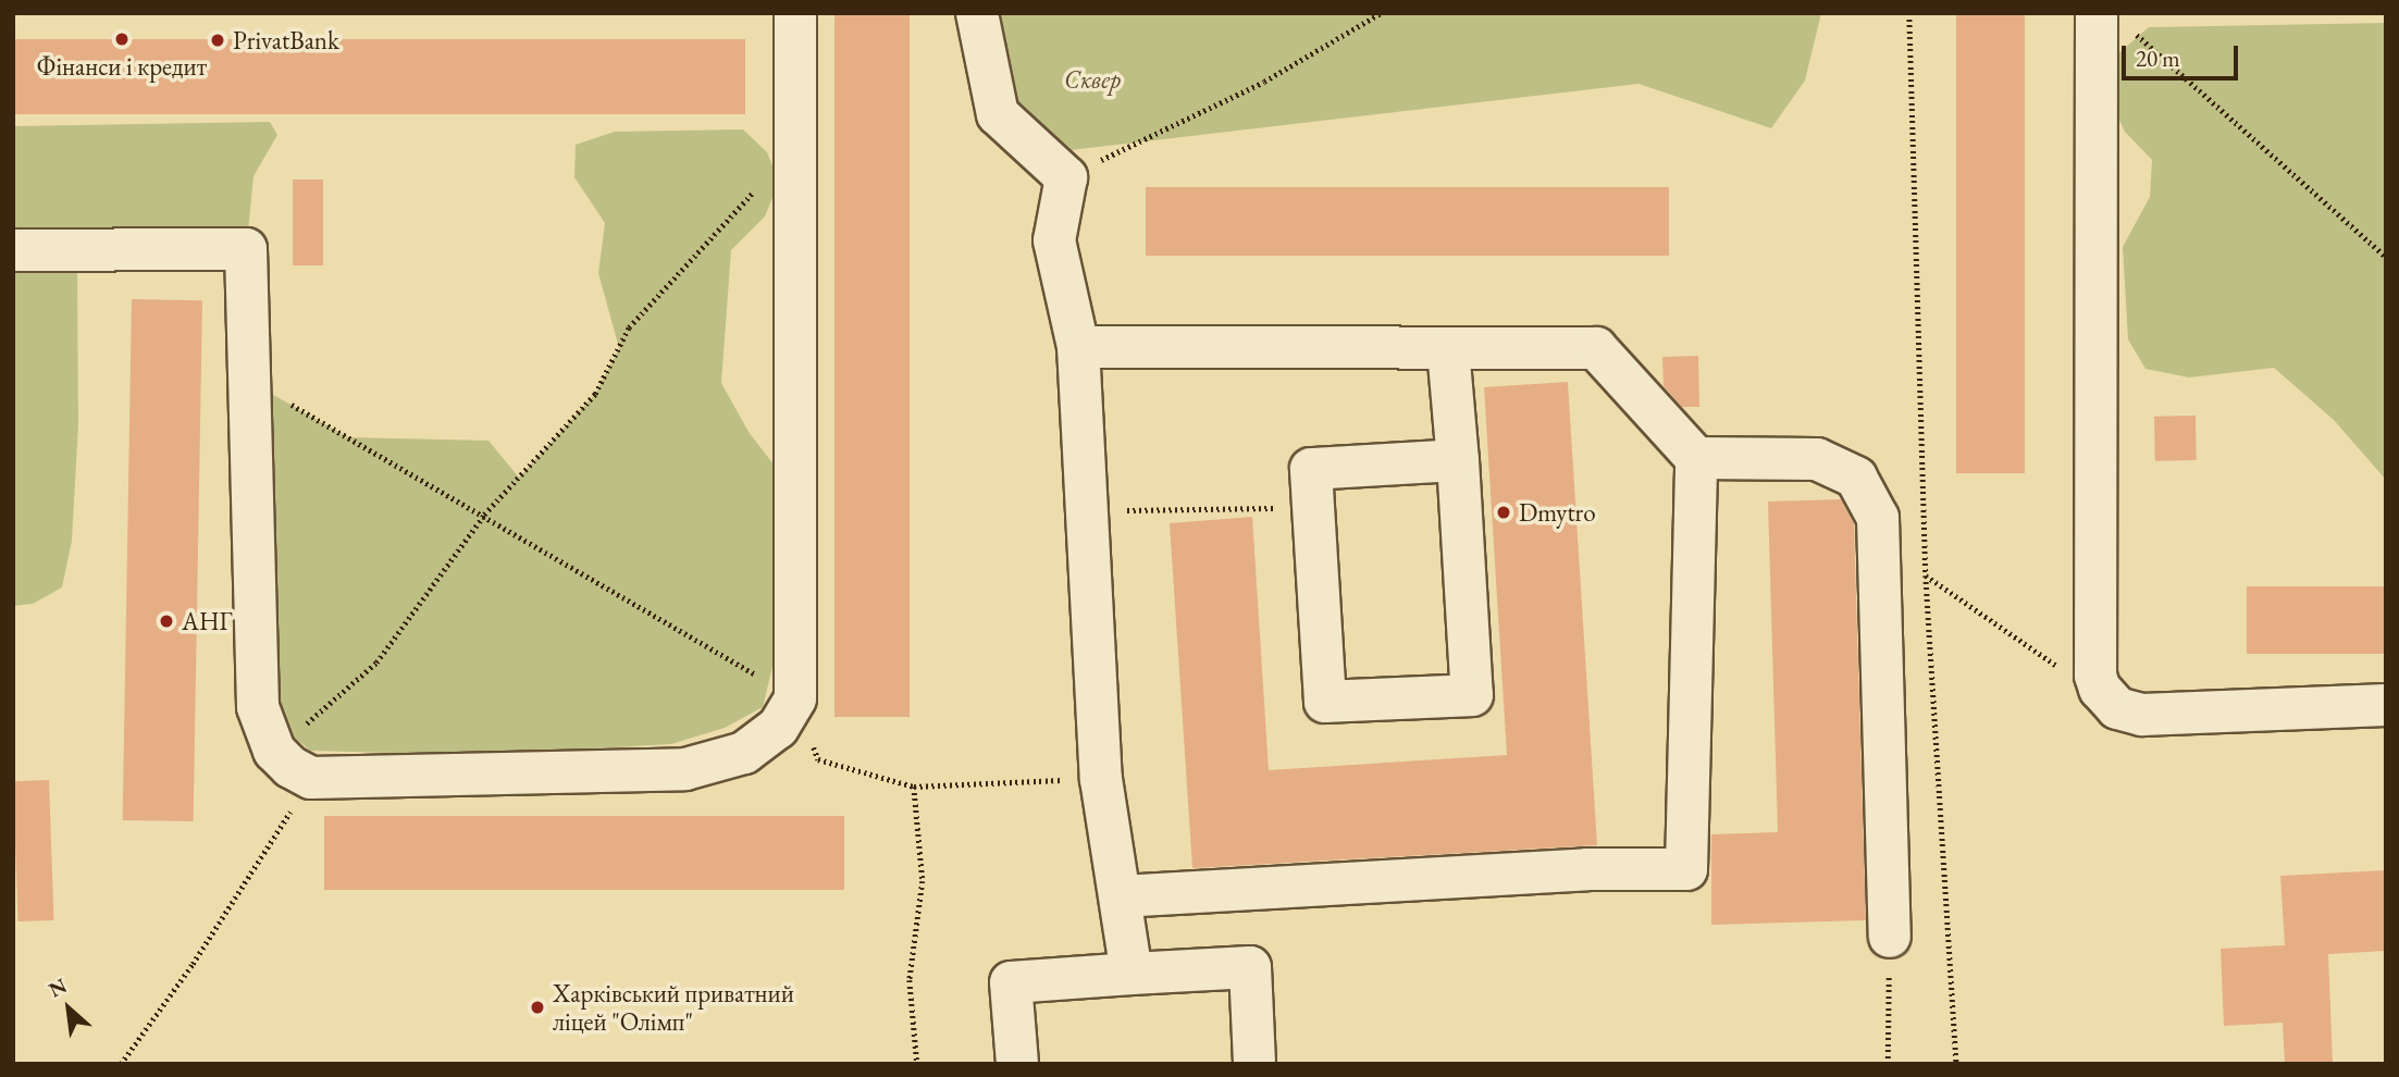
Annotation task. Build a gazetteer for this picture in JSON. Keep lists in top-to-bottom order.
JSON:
{
  "parks": ["Сквер"],
  "places": [
    "Фінанси і кредит",
    "PrivatBank",
    "Dmytro",
    "АНГ",
    "Харківський приватний ліцей \"Олімп\""
  ],
  "scale_bar": "20 m",
  "north": "top left"
}
